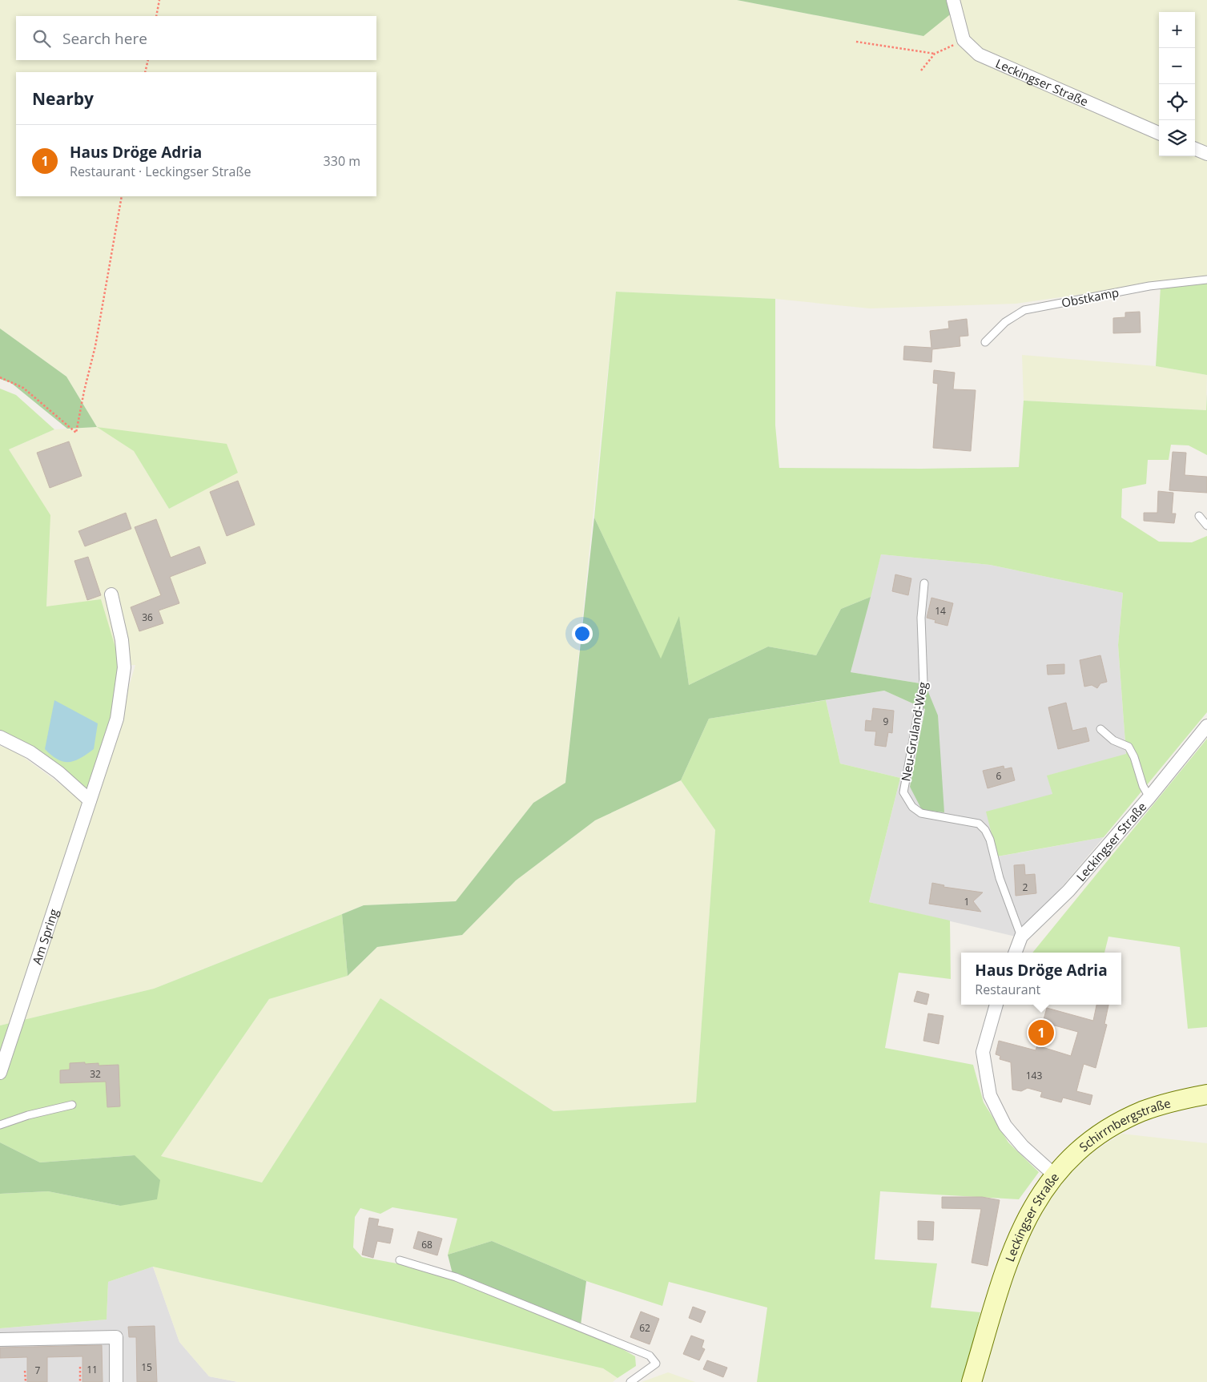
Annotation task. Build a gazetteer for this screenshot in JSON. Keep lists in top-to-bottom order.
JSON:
{
  "streets": {
    "street": ["Leckingser Straße", "Am Spring", "Schirrnbergstraße"],
    "lane": ["Obstkamp", "Neu-Gruland-Weg"]
  },
  "crossings": [
    ["Leckingser Straße", "Neu-Gruland-Weg"],
    ["Leckingser Straße", "Schirrnbergstraße"]
  ],
  "house_numbers": [
    "14",
    "36",
    "9",
    "6",
    "2",
    "1",
    "32",
    "143",
    "68",
    "62",
    "15",
    "11",
    "7"
  ],
  "page": {
    "map_buttons": ["+", "−"],
    "search": "Search here",
    "heading": "Nearby",
    "list": [
      {
        "mark": "1",
        "name": "Haus Dröge Adria",
        "note": "Restaurant · Leckingser Straße",
        "value": "330 m"
      }
    ],
    "popup": ["Haus Dröge Adria", "Restaurant"],
    "pins": "1"
  }
}
